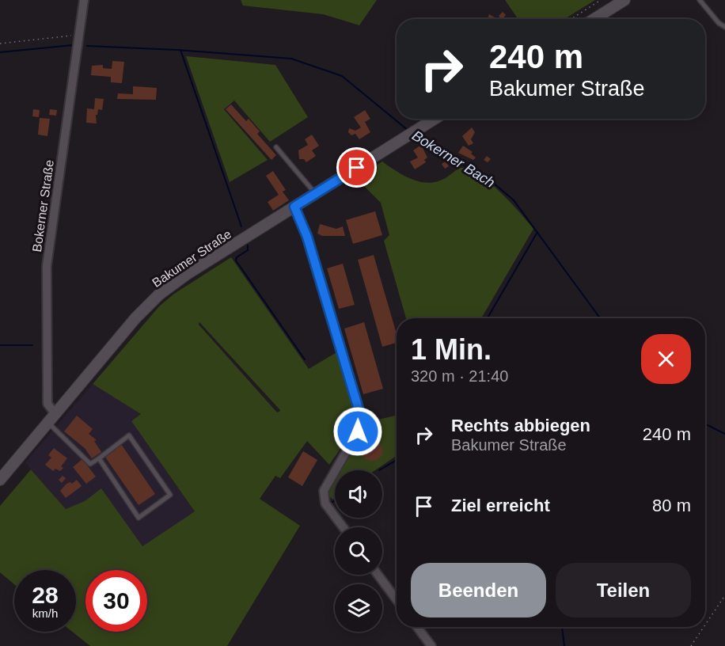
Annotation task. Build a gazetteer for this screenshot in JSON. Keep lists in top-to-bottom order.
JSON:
{
  "streets": {
    "main road": ["Bakumer Straße"],
    "street": ["Bokerner Straße"]
  },
  "crossings": [
    ["Bokerner Straße", "Bakumer Straße"]
  ],
  "water": ["Bokerner Bach"],
  "page": {
    "turn": ["240 m", "Bakumer Straße"],
    "heading": ["1 Min.", "320 m · 21:40"],
    "list": [
      {
        "name": "Rechts abbiegen",
        "note": "Bakumer Straße",
        "value": "240 m"
      },
      {
        "name": "Ziel erreicht",
        "value": "80 m"
      }
    ],
    "buttons": ["Beenden", "Teilen"],
    "speed": "28 km/h",
    "limit": "30"
  }
}
